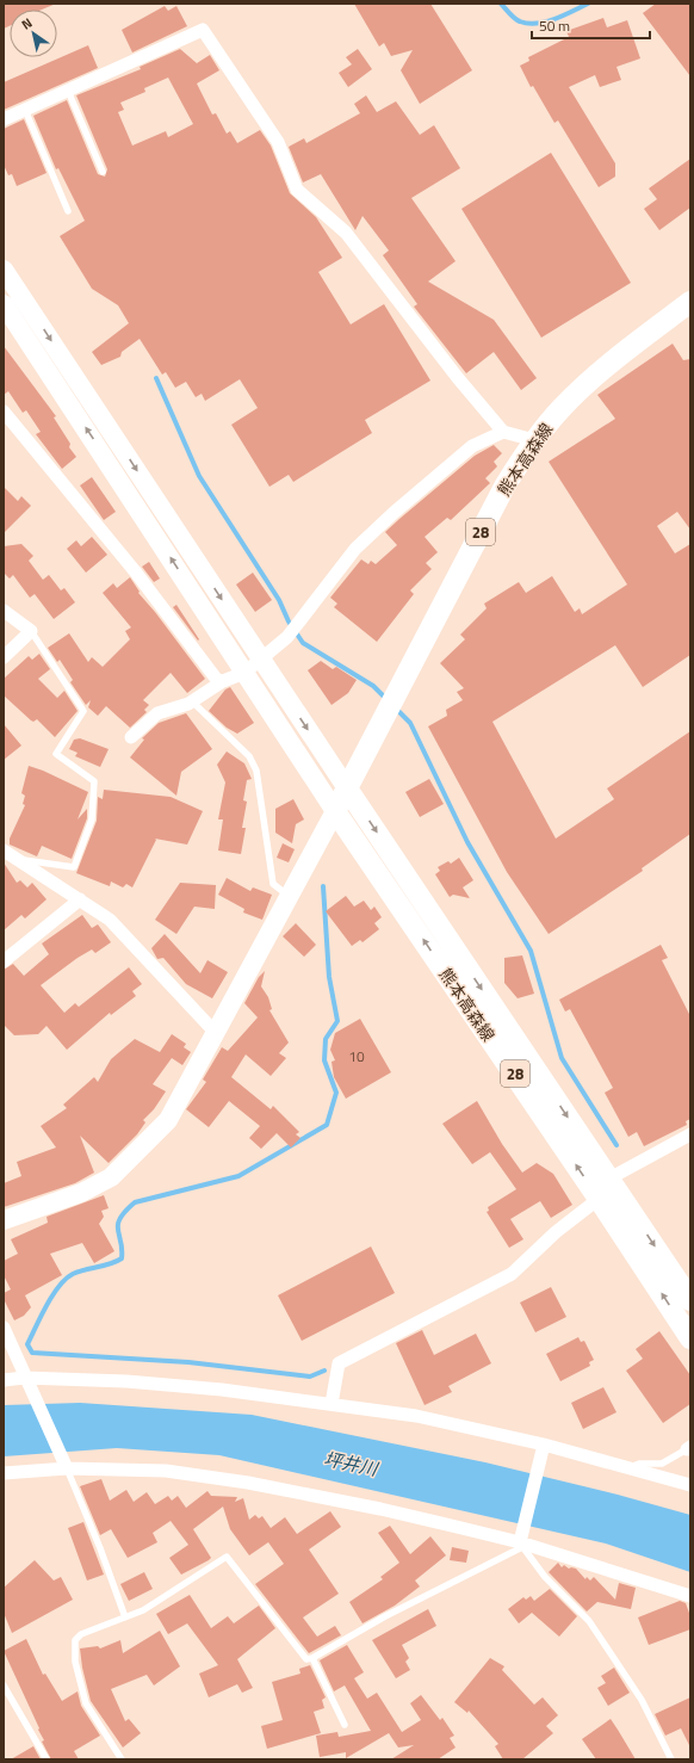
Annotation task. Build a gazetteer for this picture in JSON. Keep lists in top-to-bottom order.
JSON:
{
  "streets": {
    "main road": ["熊本高森線", "28"]
  },
  "water": ["坪井川"],
  "house_numbers": ["10"],
  "scale_bar": "50 m",
  "north": "top left"
}
